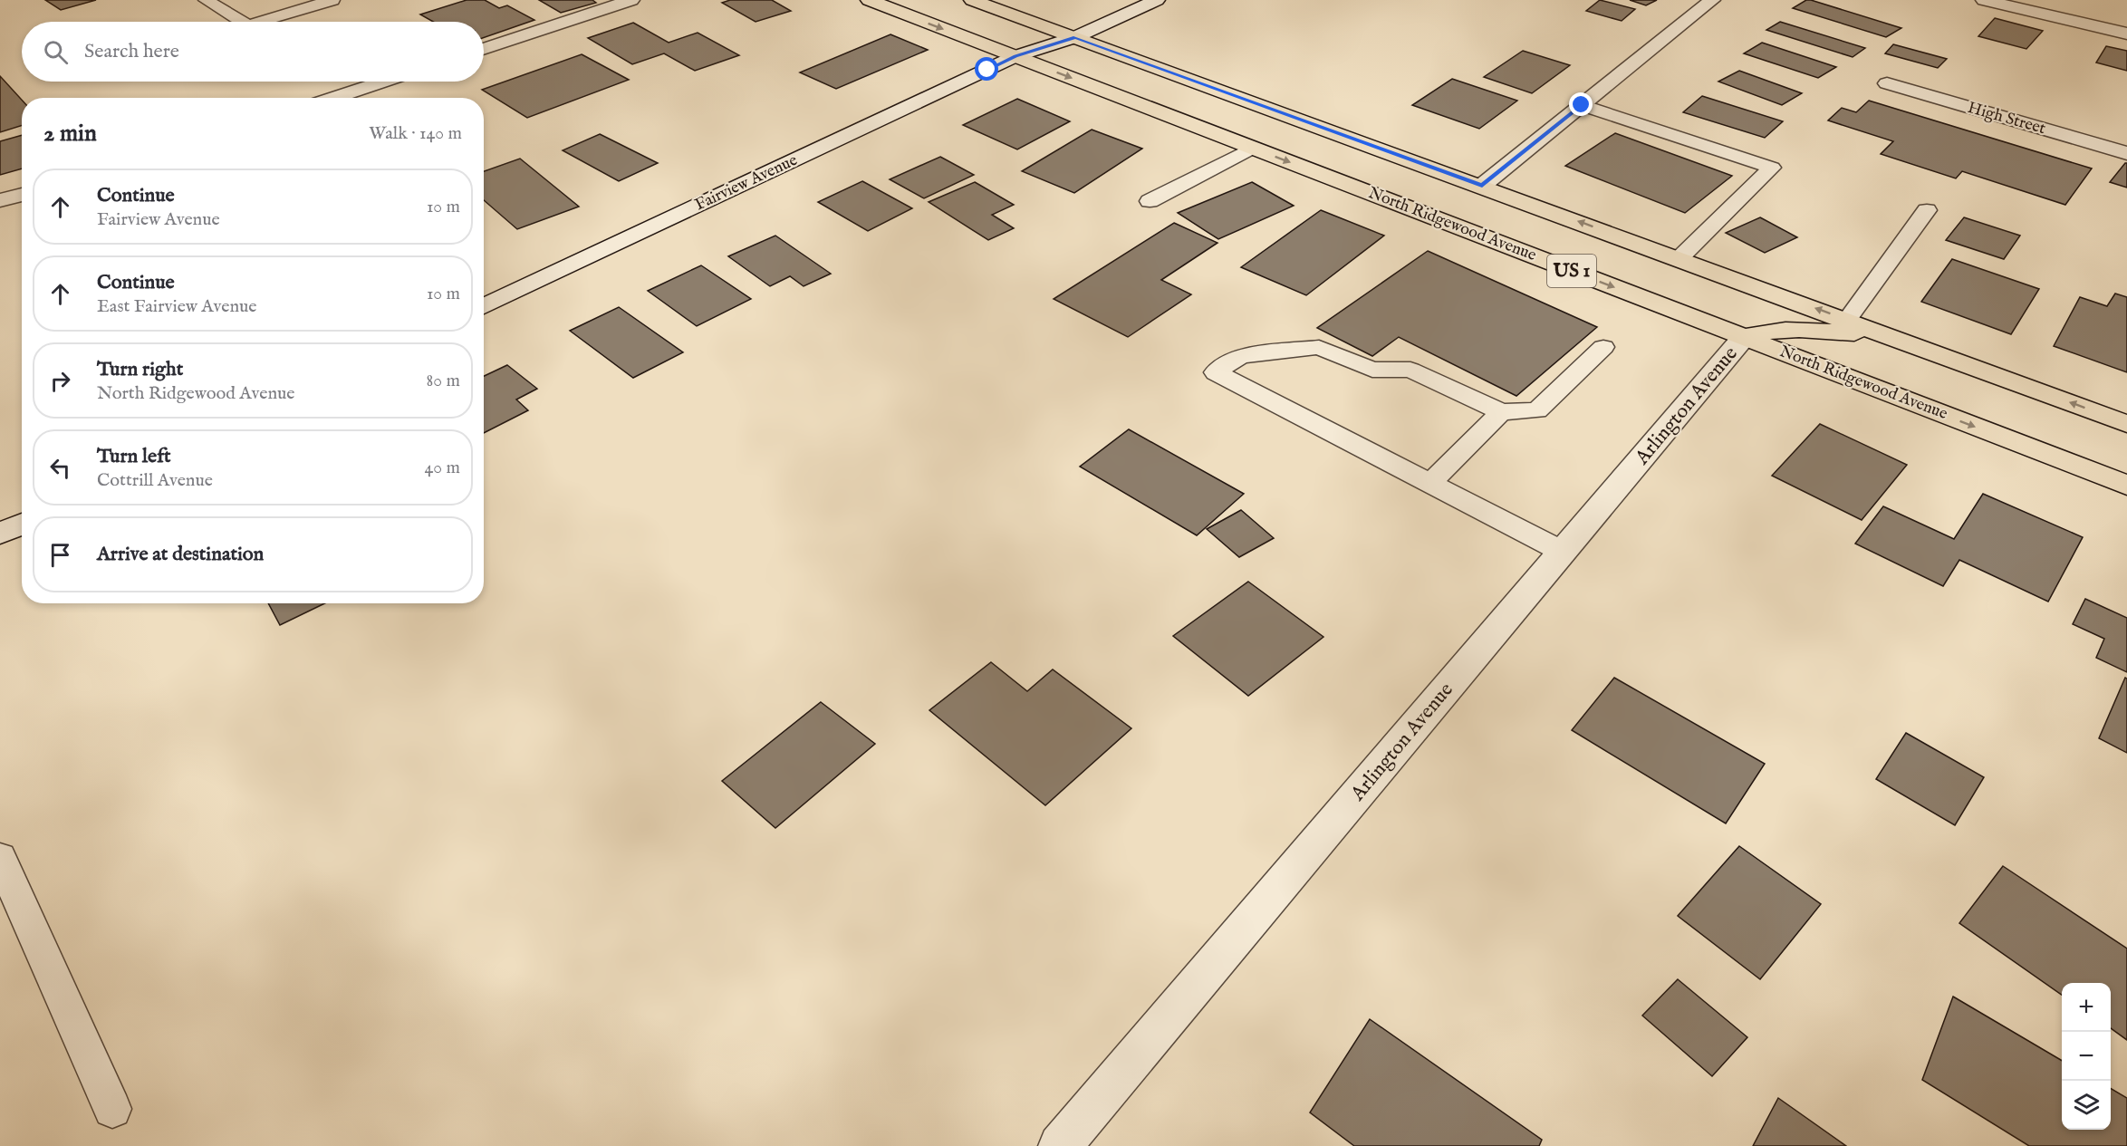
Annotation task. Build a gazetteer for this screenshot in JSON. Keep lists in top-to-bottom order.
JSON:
{
  "streets": {
    "main road": ["North Ridgewood Avenue", "US 1"],
    "street": ["High Street", "Fairview Avenue", "Arlington Avenue"]
  },
  "crossings": [
    ["Fairview Avenue", "North Ridgewood Avenue"],
    ["Fairview Avenue", "US 1"],
    ["North Ridgewood Avenue", "Arlington Avenue"]
  ],
  "page": {
    "search": "Search here",
    "heading": ["2 min", "Walk · 140 m"],
    "list": [
      ["Continue", "Fairview Avenue", "10 m"],
      ["Continue", "East Fairview Avenue", "10 m"],
      ["Turn right", "North Ridgewood Avenue", "80 m"],
      ["Turn left", "Cottrill Avenue", "40 m"],
      "Arrive at destination"
    ],
    "map_buttons": ["+", "−"]
  }
}
